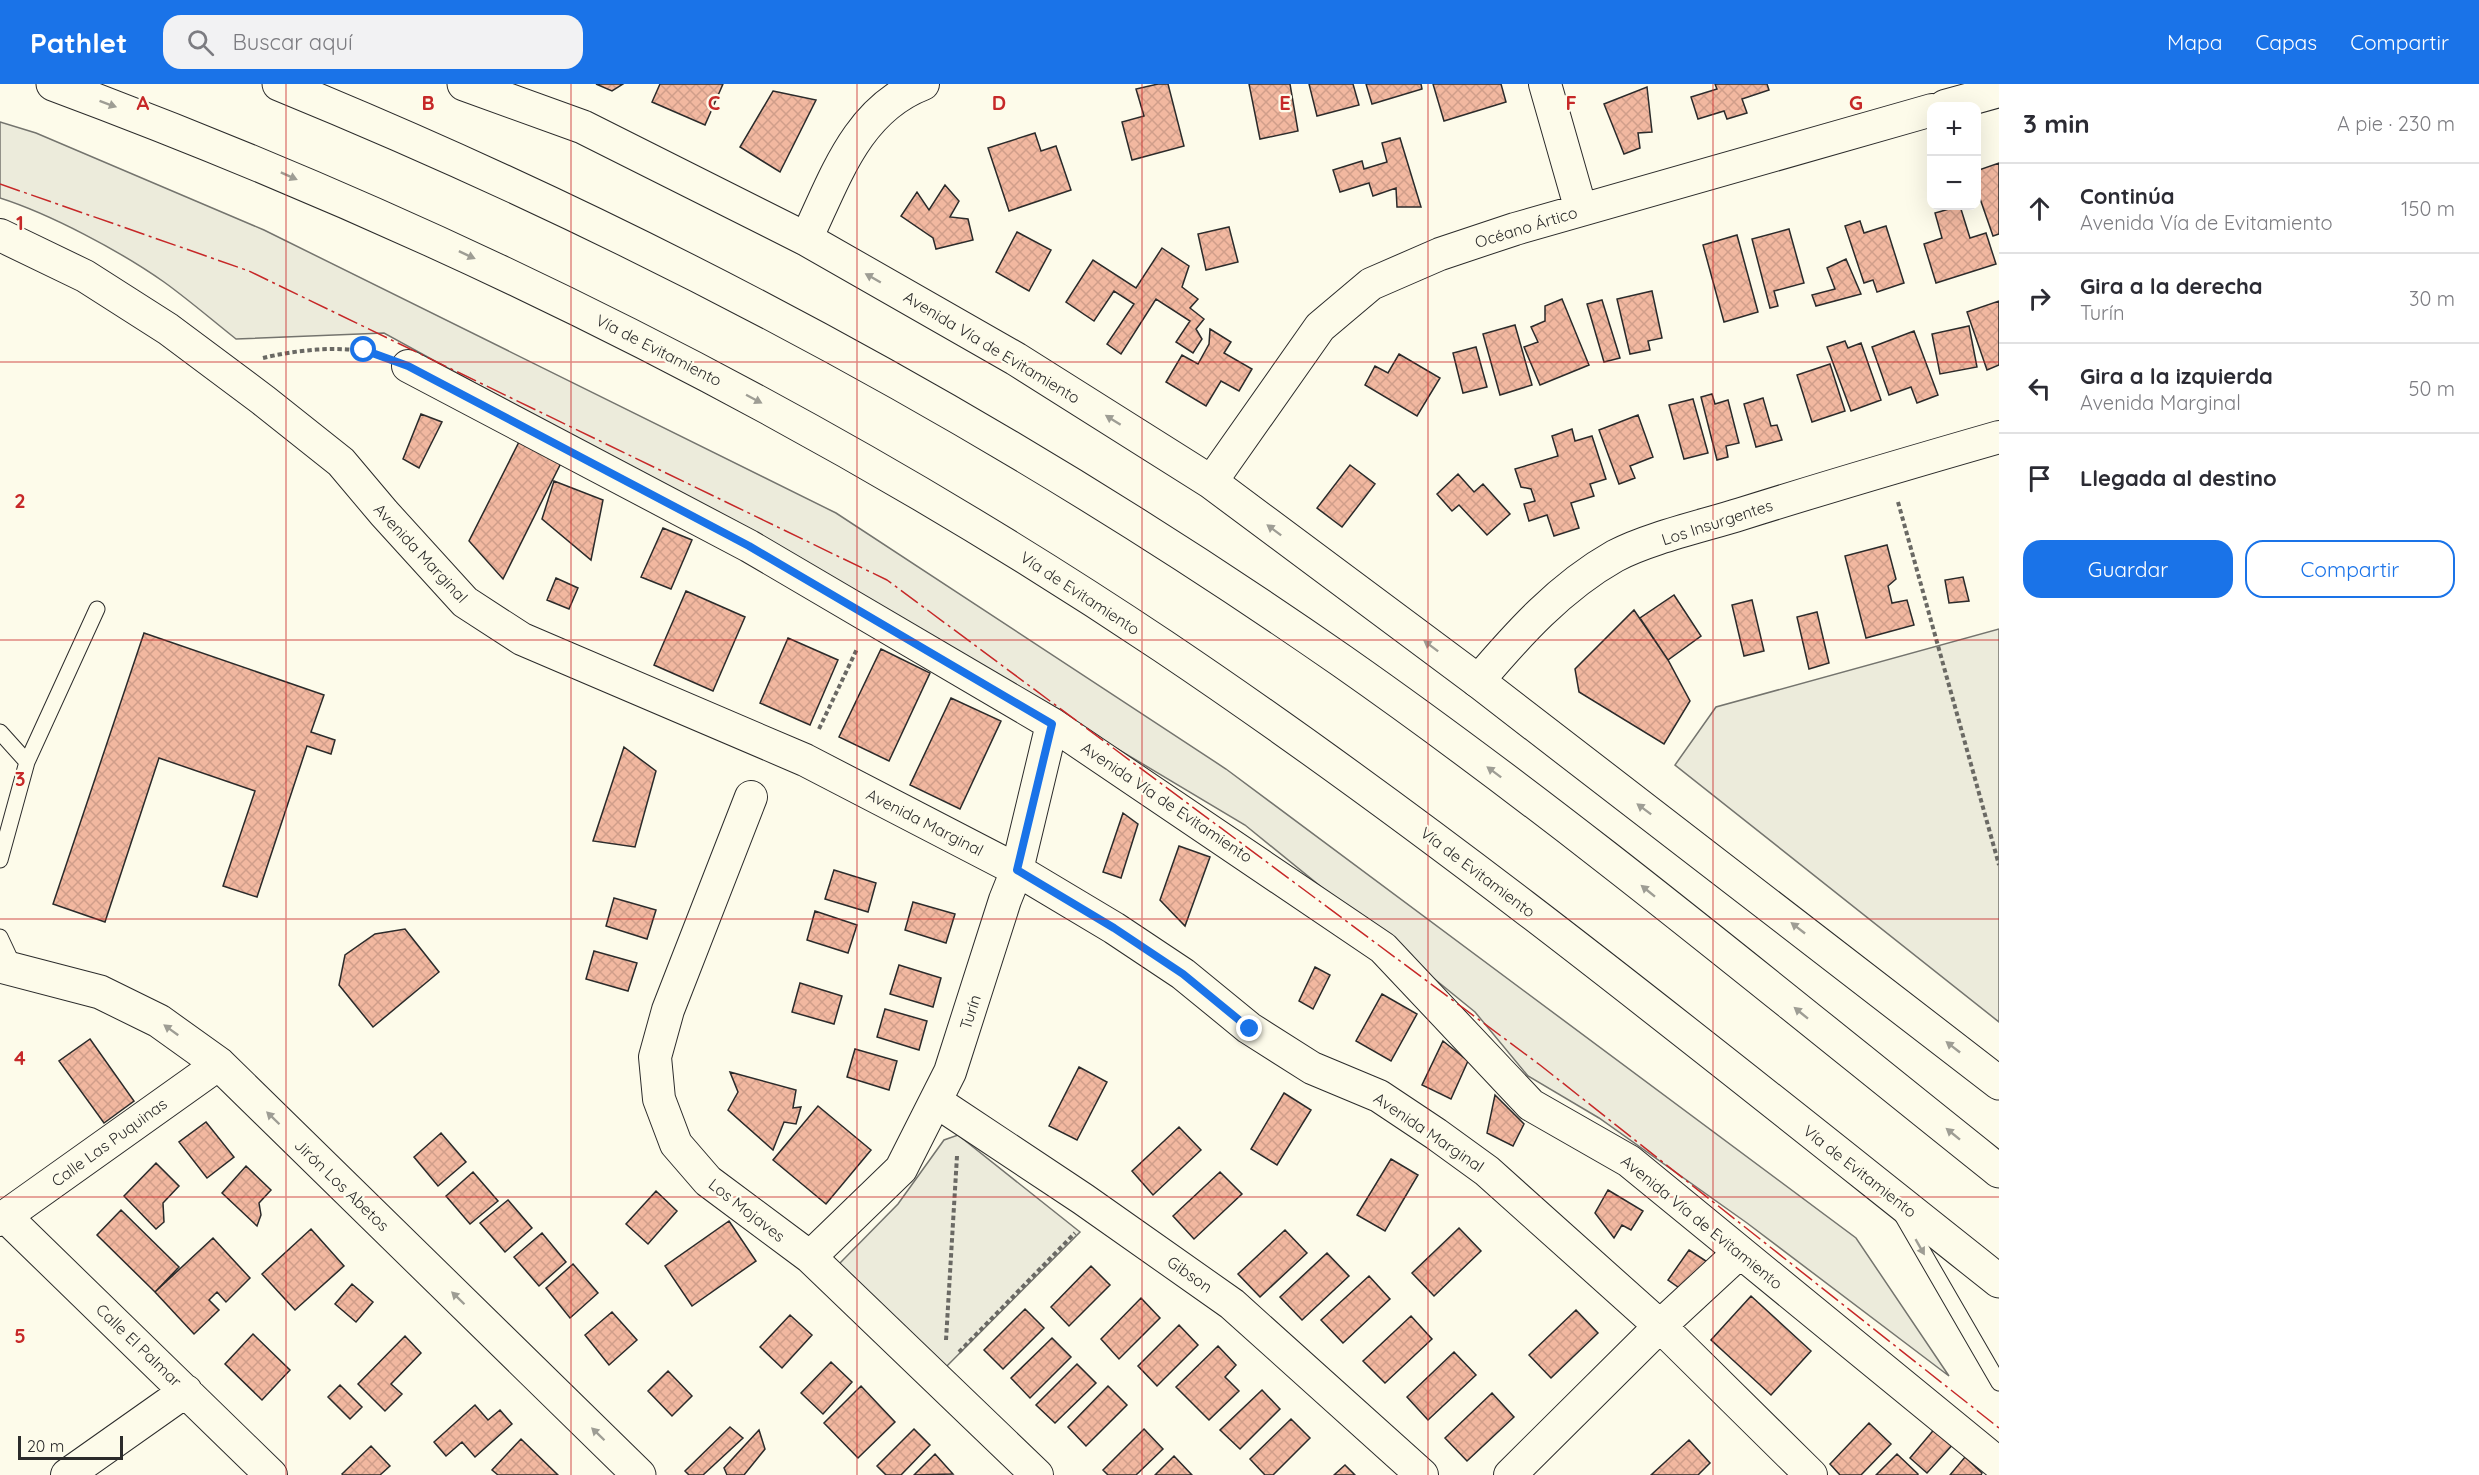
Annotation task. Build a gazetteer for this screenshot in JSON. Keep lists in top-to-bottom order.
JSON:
{
  "streets": {
    "main road": ["Avenida Vía de Evitamiento", "Vía de Evitamiento", "Jirón Los Abetos"],
    "street": [
      "Océano Ártico",
      "Los Insurgentes",
      "Avenida Marginal",
      "Turín",
      "Calle Las Puquinas",
      "Los Mojaves",
      "Gibson",
      "Calle El Palmar"
    ]
  },
  "crossings": [
    ["Océano Ártico", "Avenida Vía de Evitamiento"],
    ["Avenida Vía de Evitamiento", "Los Insurgentes"],
    ["Avenida Vía de Evitamiento", "Turín"],
    ["Avenida Marginal", "Turín"],
    ["Turín", "Los Mojaves"],
    ["Turín", "Gibson"],
    ["Calle Las Puquinas", "Jirón Los Abetos"],
    ["Calle Las Puquinas", "Calle El Palmar"]
  ],
  "one_way": ["Jirón Los Abetos"],
  "scale_bar": "20 m",
  "page": {
    "header": "Pathlet",
    "search": "Buscar aquí",
    "nav": ["Mapa", "Capas", "Compartir"],
    "heading": ["3 min", "A pie · 230 m"],
    "map_buttons": ["+", "−"],
    "list": [
      ["Continúa", "Avenida Vía de Evitamiento", "150 m"],
      ["Gira a la derecha", "Turín", "30 m"],
      ["Gira a la izquierda", "Avenida Marginal", "50 m"],
      "Llegada al destino"
    ],
    "buttons": ["Guardar", "Compartir"],
    "scale": "20 m"
  },
  "grid": {
    "columns": [
      "A",
      "B",
      "C",
      "D",
      "E",
      "F",
      "G"
    ],
    "rows": [
      "1",
      "2",
      "3",
      "4",
      "5"
    ]
  }
}
